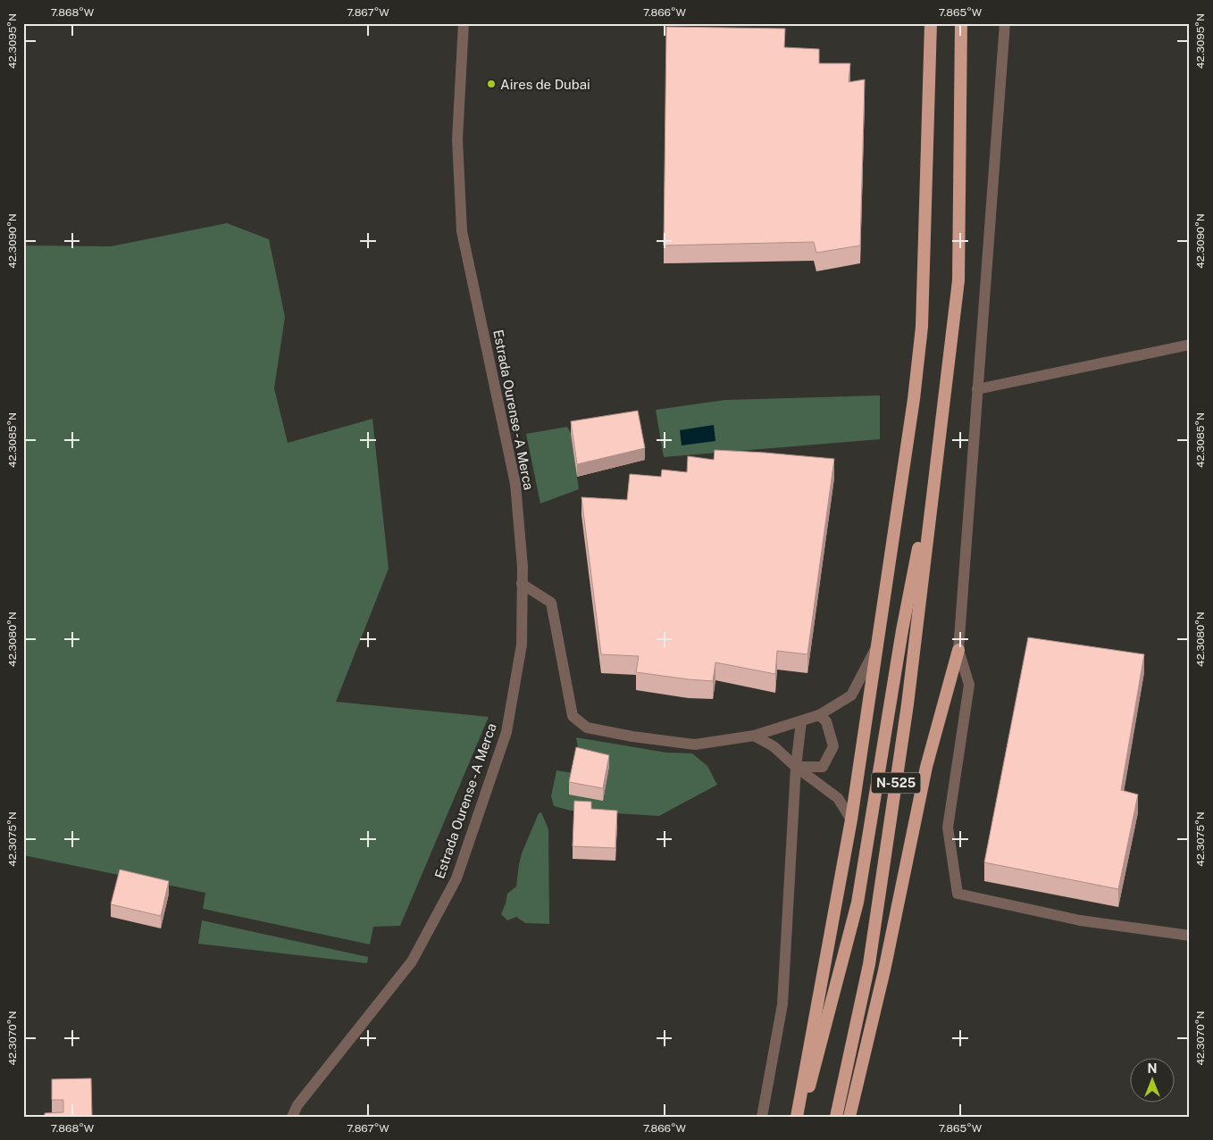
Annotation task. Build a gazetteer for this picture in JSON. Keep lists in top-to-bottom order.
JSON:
{
  "streets": {
    "highway": ["N-525"],
    "street": ["Estrada Ourense - A Merca"]
  },
  "places": ["Aires de Dubai"],
  "north": "top",
  "coordinates": [
    "7.868°W",
    "7.867°W",
    "7.866°W",
    "7.865°W",
    "42.3095°N",
    "42.3090°N",
    "42.3085°N",
    "42.3080°N",
    "42.3075°N",
    "42.3070°N"
  ]
}
